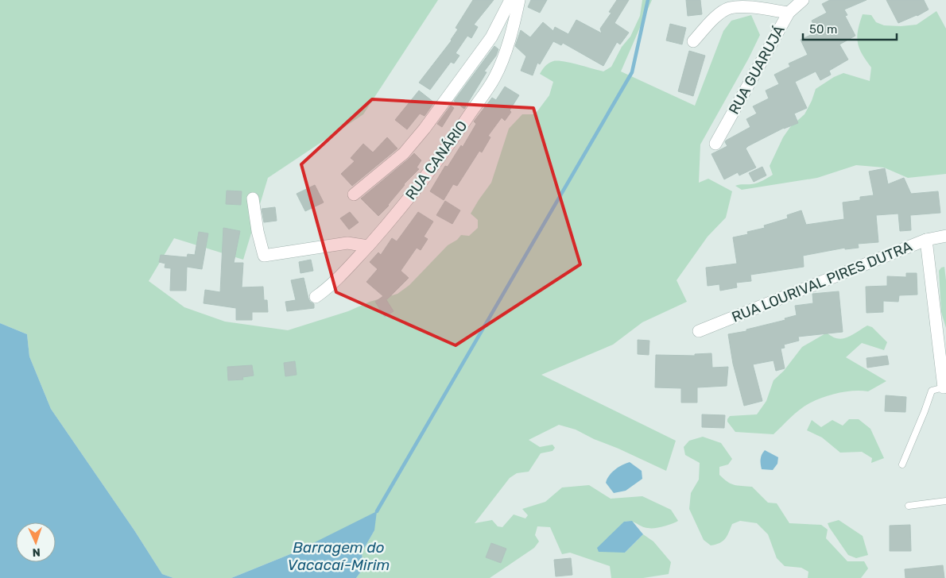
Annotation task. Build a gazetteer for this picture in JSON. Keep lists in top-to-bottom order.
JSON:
{
  "streets": {
    "street": ["RUA GUARUJÁ", "RUA CANÁRIO", "RUA LOURIVAL PIRES DUTRA"]
  },
  "water": ["Barragem do Vacacaí-Mirim"],
  "scale_bar": "50 m",
  "north": "bottom"
}
